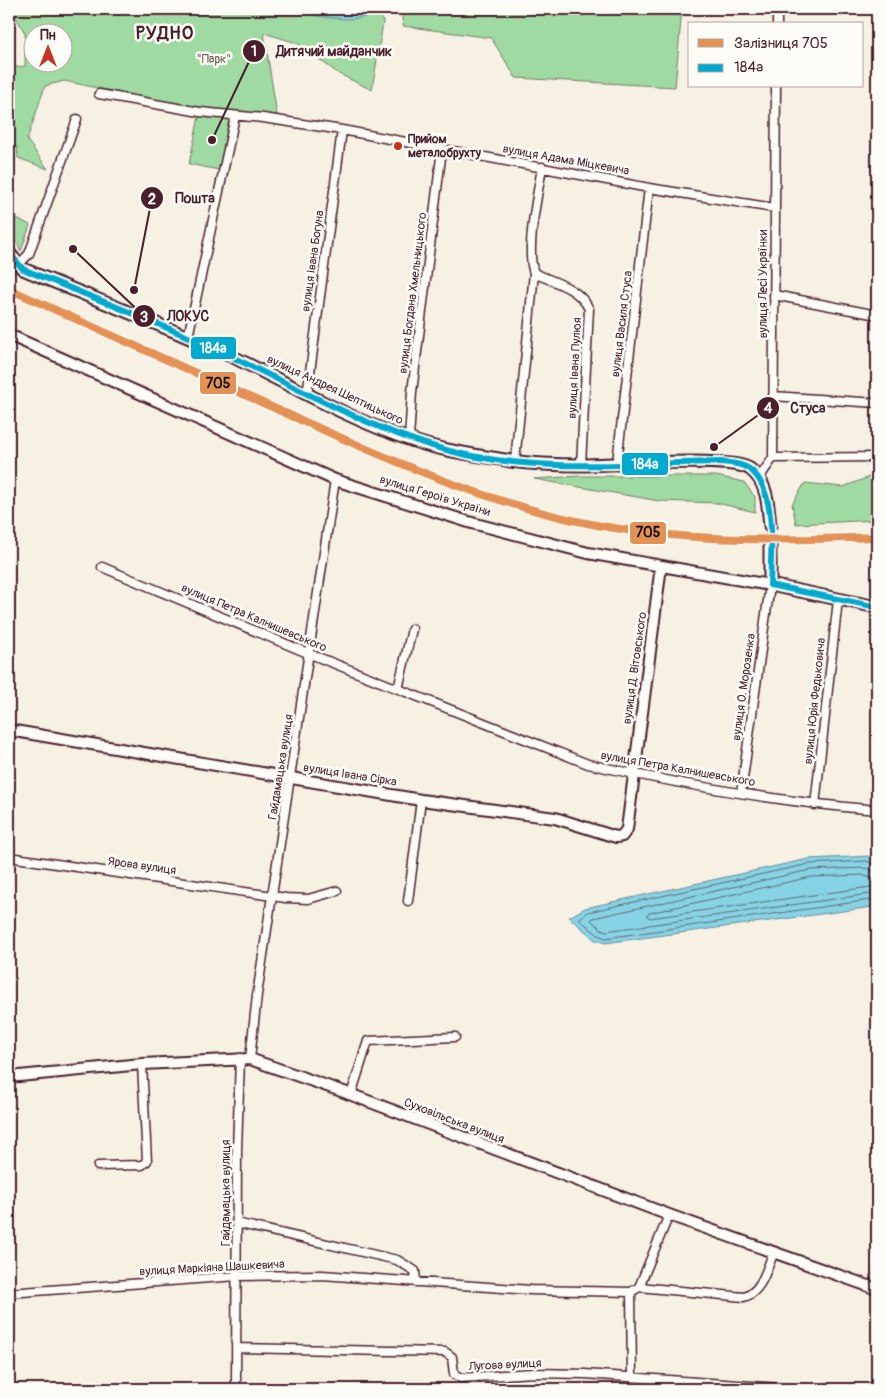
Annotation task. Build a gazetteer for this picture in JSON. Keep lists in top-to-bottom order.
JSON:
{
  "streets": {
    "main road": ["вулиця Андрея Шептицького", "вулиця Героїв України"],
    "street": [
      "вулиця Адама Міцкевича",
      "вулиця Івана Богуна",
      "вулиця Лесі Українки",
      "вулиця Богдана Хмельницького",
      "вулиця Василя Стуса",
      "вулиця Івана Пулюя",
      "вулиця Петра Калнишевського",
      "вулиця Д. Вітовського",
      "вулиця О. Морозенка",
      "вулиця Юрія Федьковича",
      "Гайдамацька вулиця",
      "вулиця Івана Сірка",
      "Ярова вулиця",
      "Суховільська вулиця",
      "вулиця Маркіяна Шашкевича",
      "Лугова вулиця"
    ]
  },
  "crossings": [
    ["вулиця Адама Міцкевича", "вулиця Івана Богуна"],
    ["вулиця Адама Міцкевича", "вулиця Лесі Українки"],
    ["вулиця Адама Міцкевича", "вулиця Богдана Хмельницького"],
    ["вулиця Адама Міцкевича", "вулиця Василя Стуса"],
    ["вулиця Івана Богуна", "вулиця Андрея Шептицького"],
    ["вулиця Богдана Хмельницького", "вулиця Андрея Шептицького"],
    ["вулиця Василя Стуса", "вулиця Андрея Шептицького"],
    ["вулиця Івана Пулюя", "вулиця Андрея Шептицького"],
    ["вулиця Героїв України", "вулиця Д. Вітовського"],
    ["вулиця Героїв України", "вулиця О. Морозенка"],
    ["вулиця Героїв України", "вулиця Юрія Федьковича"],
    ["вулиця Героїв України", "Гайдамацька вулиця"],
    ["вулиця Петра Калнишевського", "вулиця Д. Вітовського"],
    ["вулиця Петра Калнишевського", "вулиця О. Морозенка"],
    ["вулиця Петра Калнишевського", "вулиця Юрія Федьковича"],
    ["вулиця Петра Калнишевського", "Гайдамацька вулиця"],
    ["вулиця Петра Калнишевського", "вулиця Івана Сірка"],
    ["вулиця Д. Вітовського", "вулиця Івана Сірка"],
    ["Гайдамацька вулиця", "вулиця Івана Сірка"],
    ["Гайдамацька вулиця", "Ярова вулиця"],
    ["Гайдамацька вулиця", "Суховільська вулиця"],
    ["Гайдамацька вулиця", "вулиця Маркіяна Шашкевича"],
    ["Гайдамацька вулиця", "Лугова вулиця"]
  ],
  "districts": ["РУДНО"],
  "parks": ["\"Парк\""],
  "places": [
    "Дитячий майданчик",
    "Прийом металобрухту",
    "ЛОКУС",
    "Пошта",
    "Стуса"
  ],
  "lines": ["transit line 184а", "rail line 705"],
  "legend": ["Залізниця 705", "184а"],
  "north": "top"
}
